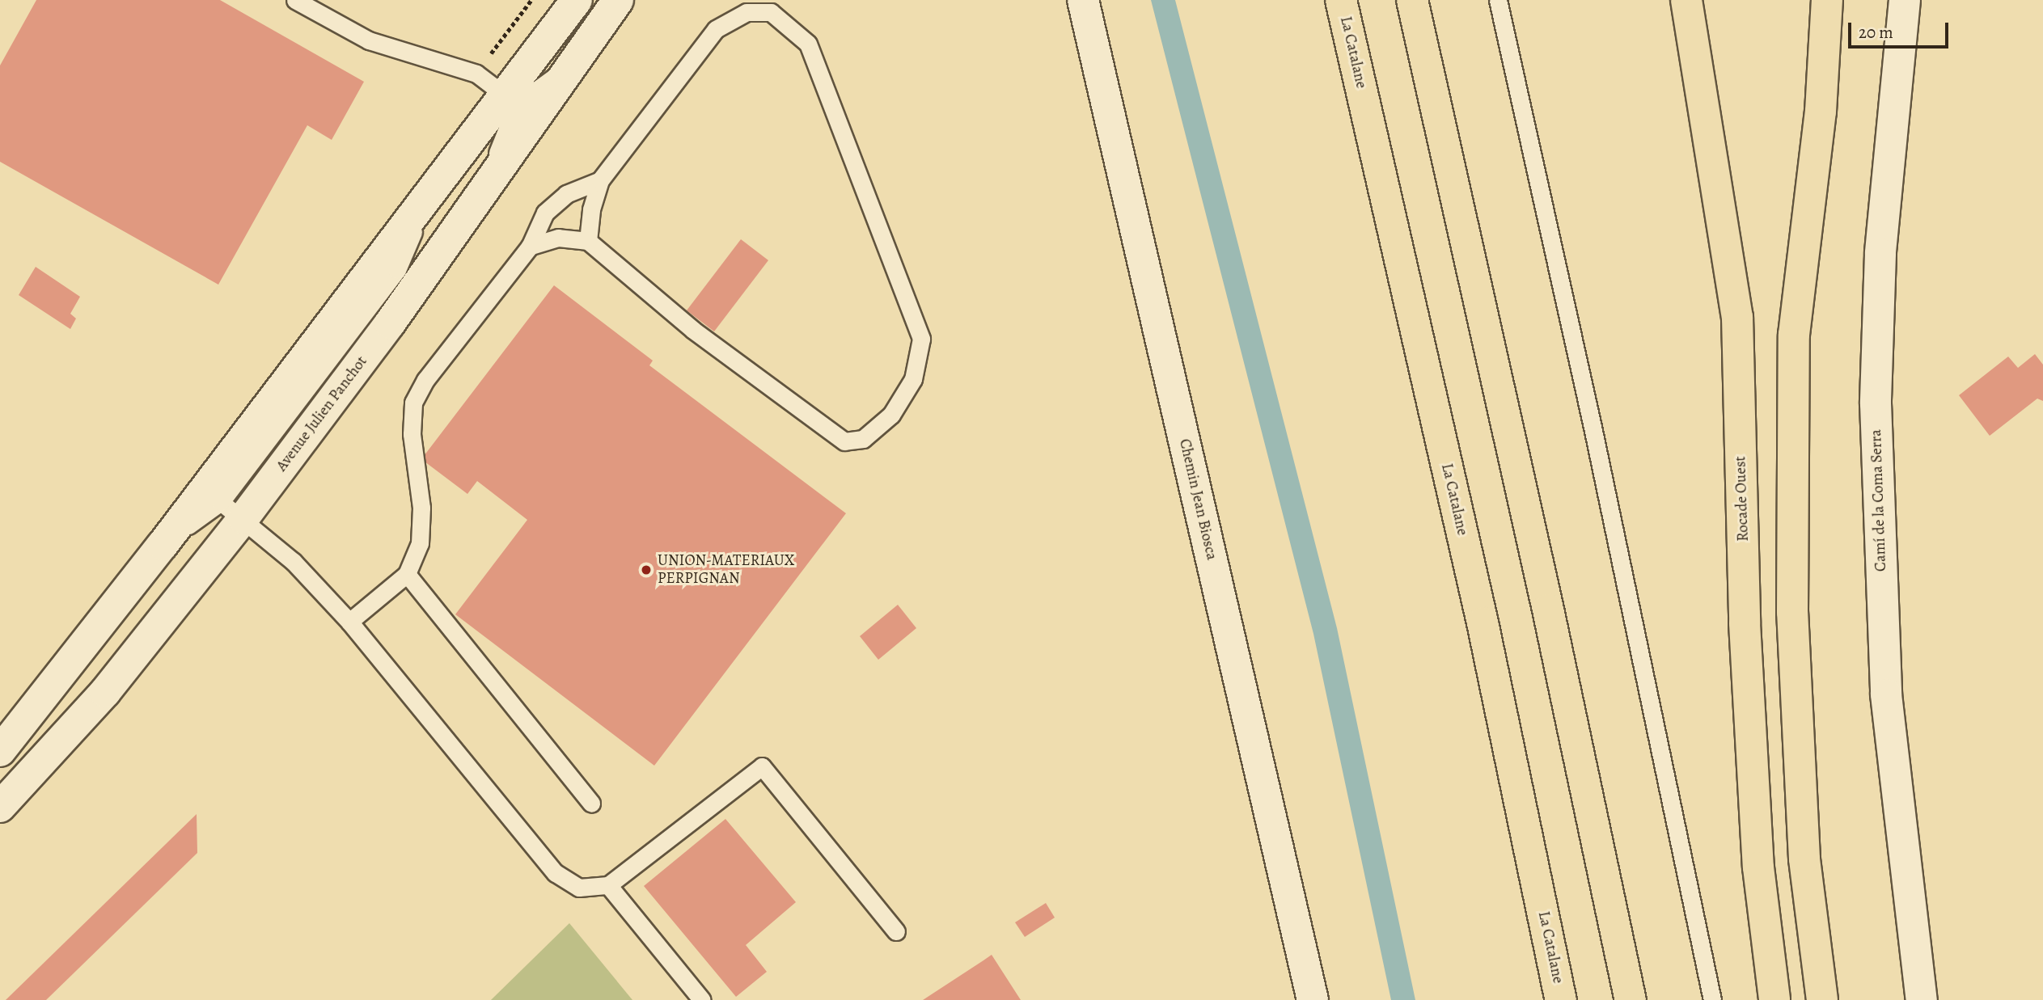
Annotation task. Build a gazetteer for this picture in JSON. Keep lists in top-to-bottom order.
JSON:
{
  "streets": {
    "highway": ["La Catalane", "Rocade Ouest"],
    "street": ["Avenue Julien Panchot", "Chemin Jean Biosca", "Camí de la Coma Serra"]
  },
  "places": ["UNION-MATERIAUX PERPIGNAN"],
  "scale_bar": "20 m"
}
